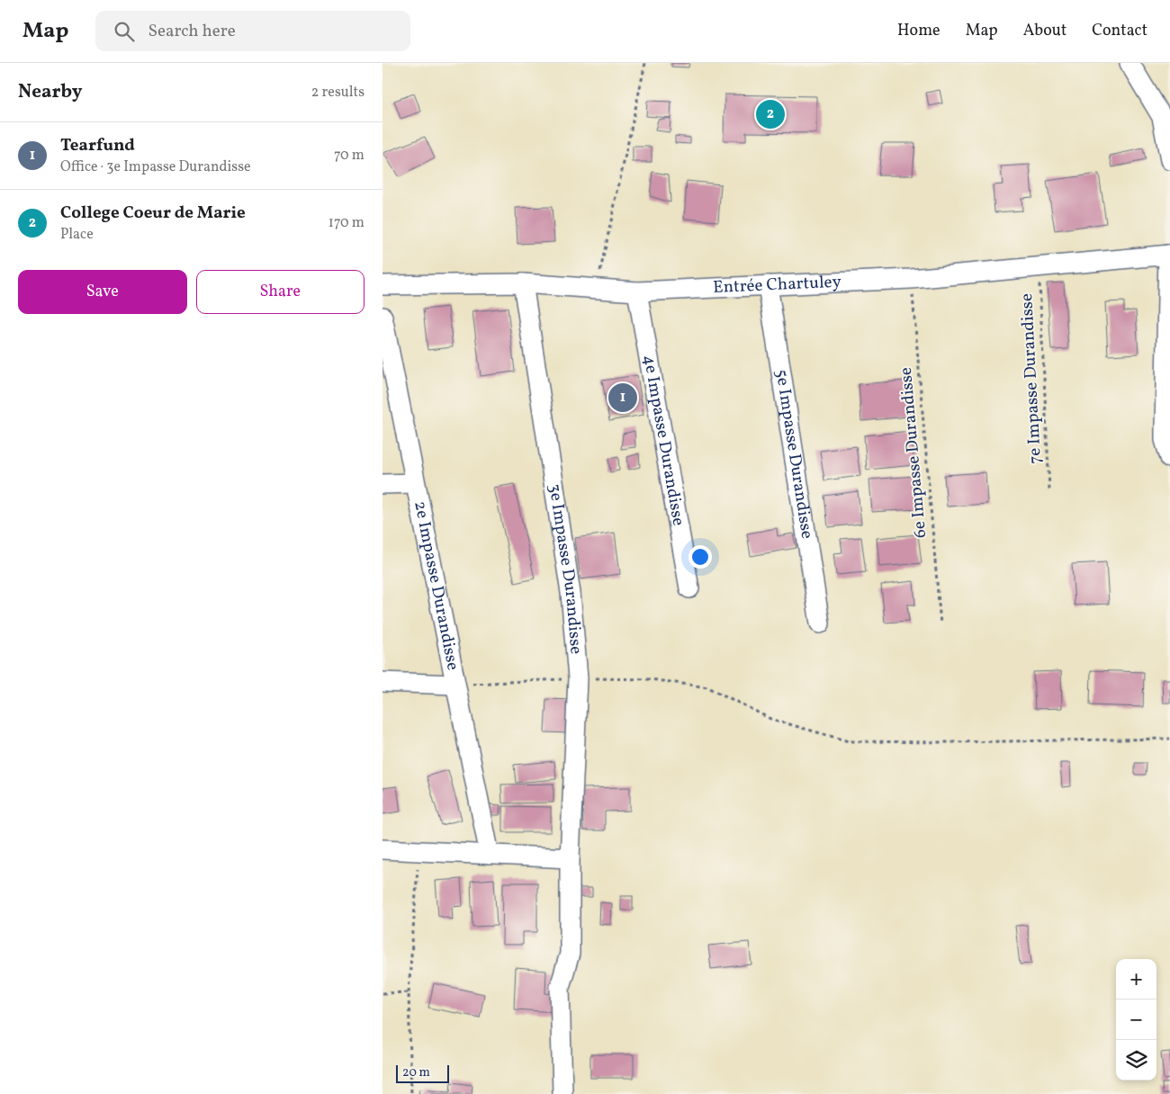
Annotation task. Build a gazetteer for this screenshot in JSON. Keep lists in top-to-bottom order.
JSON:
{
  "streets": {
    "street": [
      "Entrée Chartuley",
      "4e Impasse Durandisse",
      "5e Impasse Durandisse",
      "3e Impasse Durandisse",
      "2e Impasse Durandisse"
    ],
    "path": ["7e Impasse Durandisse", "6e Impasse Durandisse"]
  },
  "crossings": [
    ["Entrée Chartuley", "7e Impasse Durandisse"],
    ["Entrée Chartuley", "4e Impasse Durandisse"],
    ["Entrée Chartuley", "6e Impasse Durandisse"],
    ["Entrée Chartuley", "5e Impasse Durandisse"],
    ["Entrée Chartuley", "3e Impasse Durandisse"]
  ],
  "scale_bar": "20 m",
  "page": {
    "header": "Map",
    "search": "Search here",
    "nav": [
      "Home",
      "Map",
      "About",
      "Contact"
    ],
    "heading": ["Nearby", "2 results"],
    "pins": ["2", "1"],
    "list": [
      {
        "mark": "1",
        "name": "Tearfund",
        "note": "Office · 3e Impasse Durandisse",
        "value": "70 m"
      },
      {
        "mark": "2",
        "name": "College Coeur de Marie",
        "note": "Place",
        "value": "170 m"
      }
    ],
    "buttons": ["Save", "Share"],
    "map_buttons": ["+", "−"],
    "scale": "20 m"
  }
}
